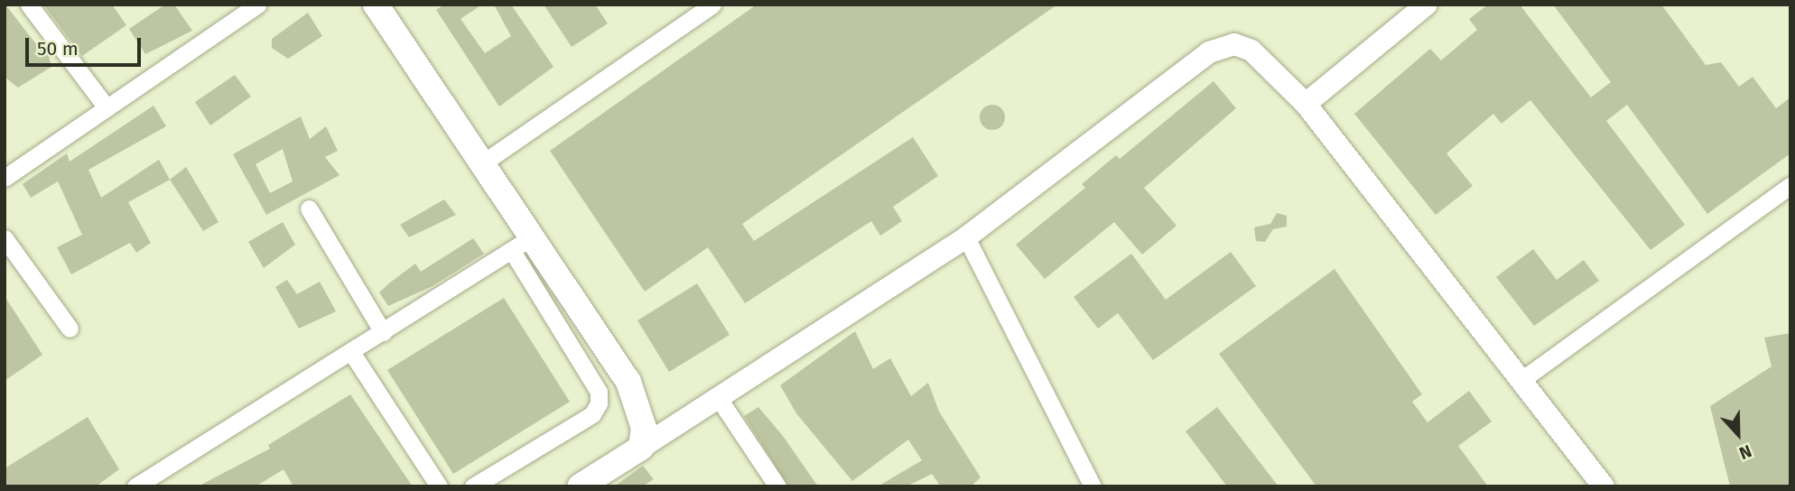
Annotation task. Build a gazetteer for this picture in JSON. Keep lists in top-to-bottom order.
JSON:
{
  "scale_bar": "50 m",
  "north": "bottom"
}
